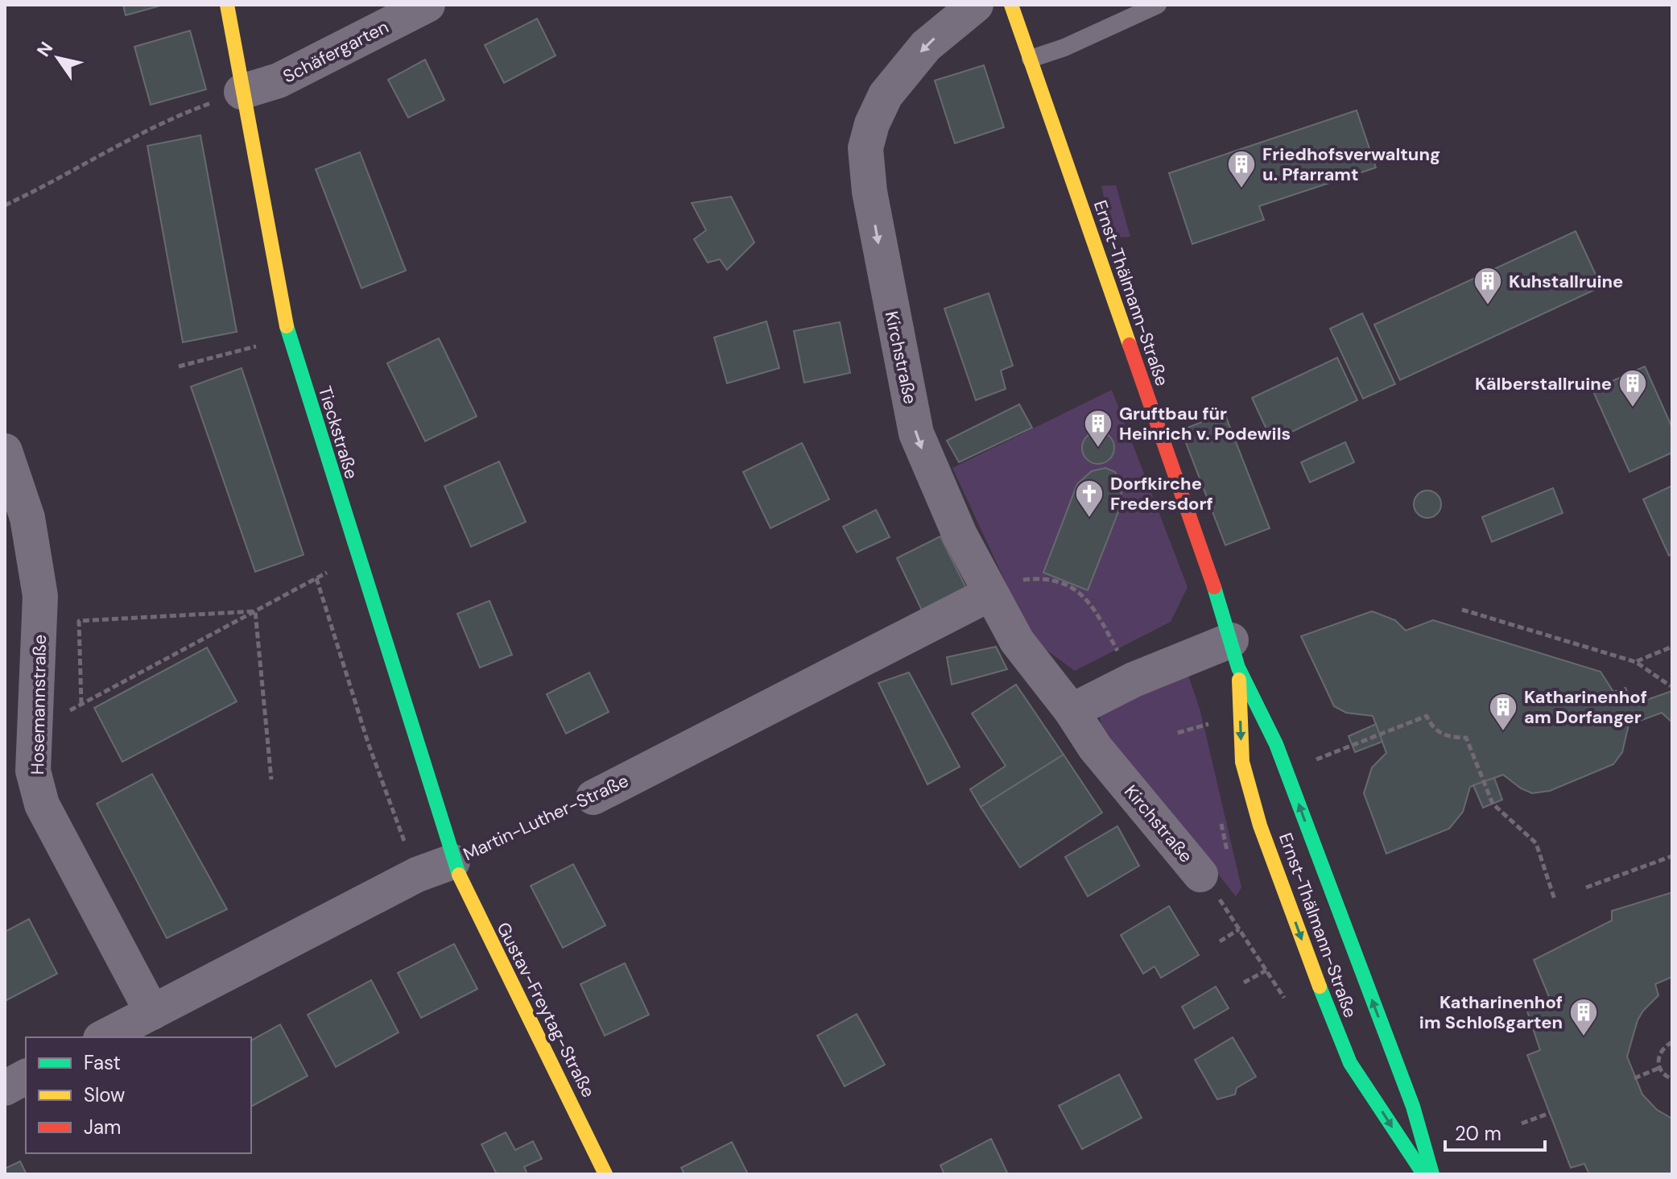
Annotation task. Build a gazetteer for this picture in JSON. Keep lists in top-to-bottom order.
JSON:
{
  "streets": {
    "street": [
      "Schäfergarten",
      "Ernst-Thälmann-Straße",
      "Kirchstraße",
      "Tieckstraße",
      "Hosemannstraße",
      "Martin-Luther-Straße",
      "Gustav-Freytag-Straße"
    ]
  },
  "crossings": [
    ["Schäfergarten", "Tieckstraße"],
    ["Kirchstraße", "Martin-Luther-Straße"],
    ["Tieckstraße", "Martin-Luther-Straße"],
    ["Tieckstraße", "Gustav-Freytag-Straße"],
    ["Hosemannstraße", "Martin-Luther-Straße"],
    ["Martin-Luther-Straße", "Gustav-Freytag-Straße"]
  ],
  "one_way": ["Kirchstraße"],
  "places": {
    "building": [
      "Friedhofsverwaltung u. Pfarramt",
      "Kuhstallruine",
      "Kälberstallruine",
      "Gruftbau für Heinrich v. Podewils",
      "Katharinenhof am Dorfanger",
      "Katharinenhof im Schloßgarten"
    ],
    "church": ["Dorfkirche Fredersdorf"]
  },
  "legend": ["Fast", "Slow", "Jam"],
  "scale_bar": "20 m",
  "north": "top left"
}
